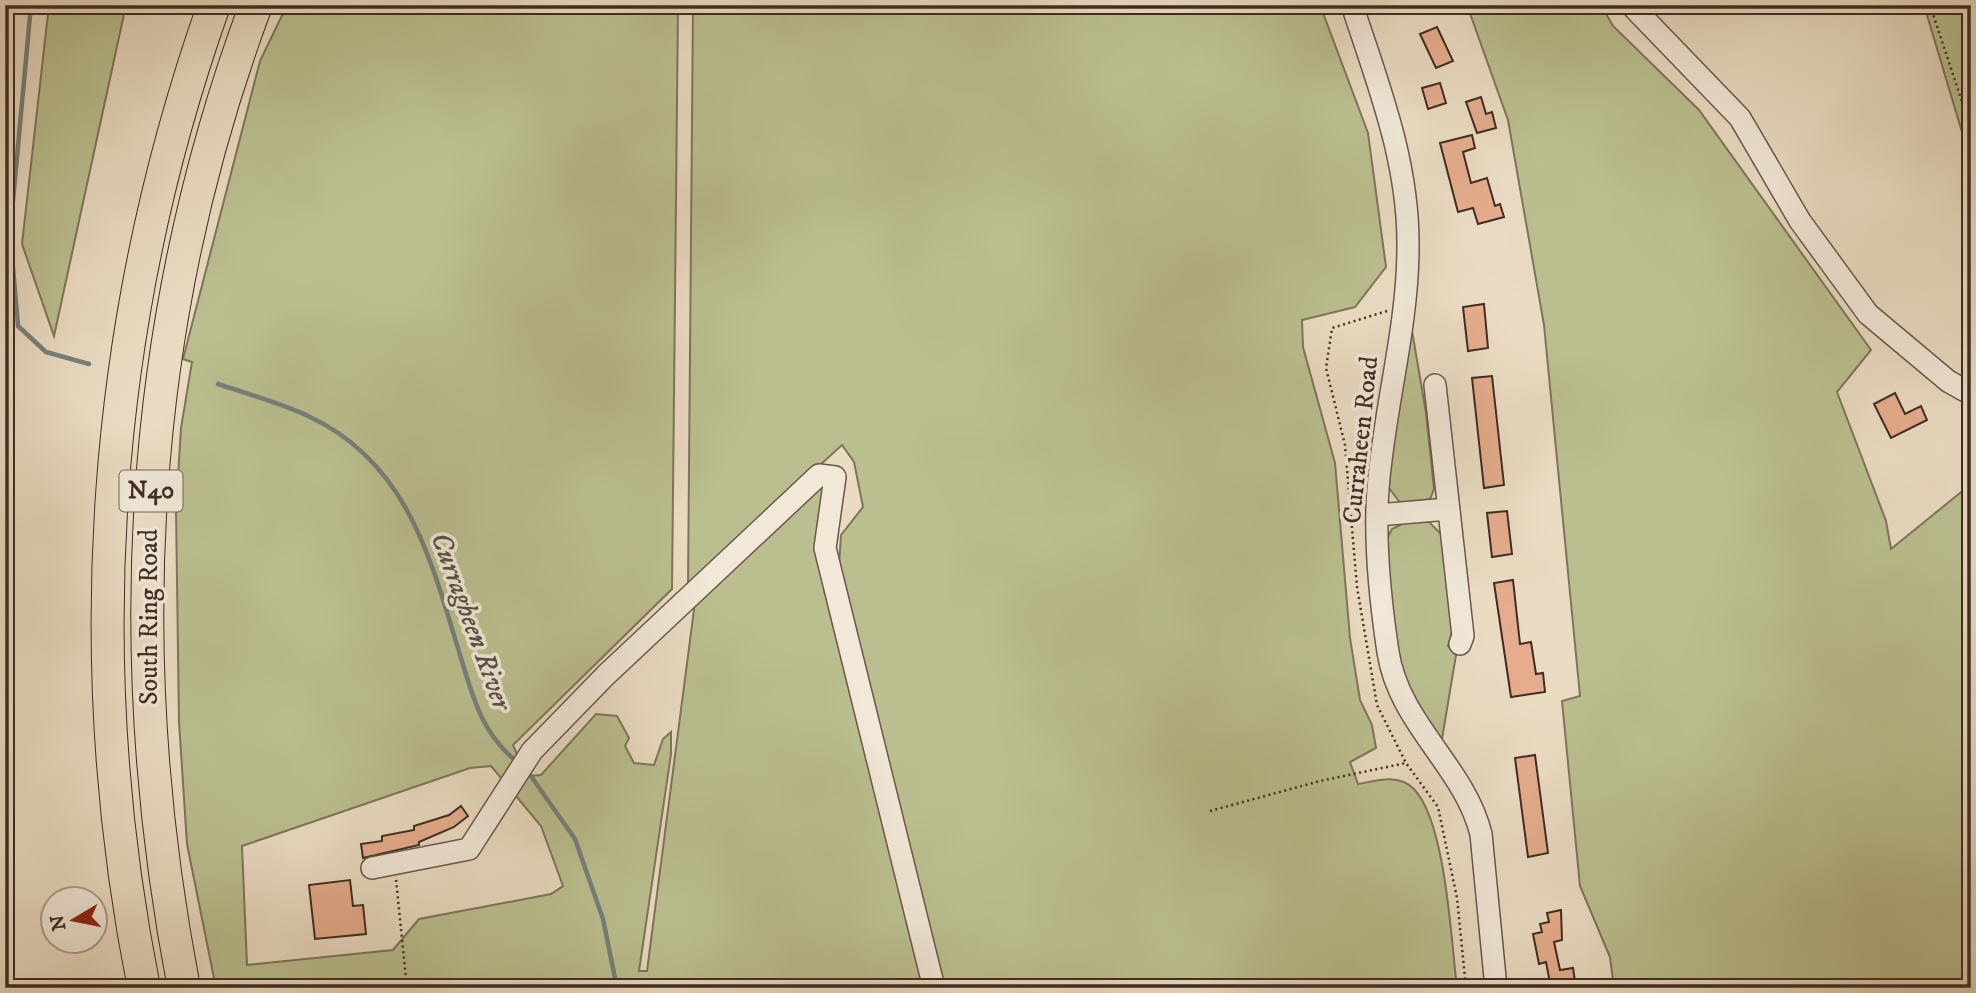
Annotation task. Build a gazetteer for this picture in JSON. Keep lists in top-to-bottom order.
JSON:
{
  "streets": {
    "highway": ["N40", "South Ring Road"],
    "street": ["Curraheen Road"]
  },
  "water": ["Curragheen River"],
  "north": "left"
}
